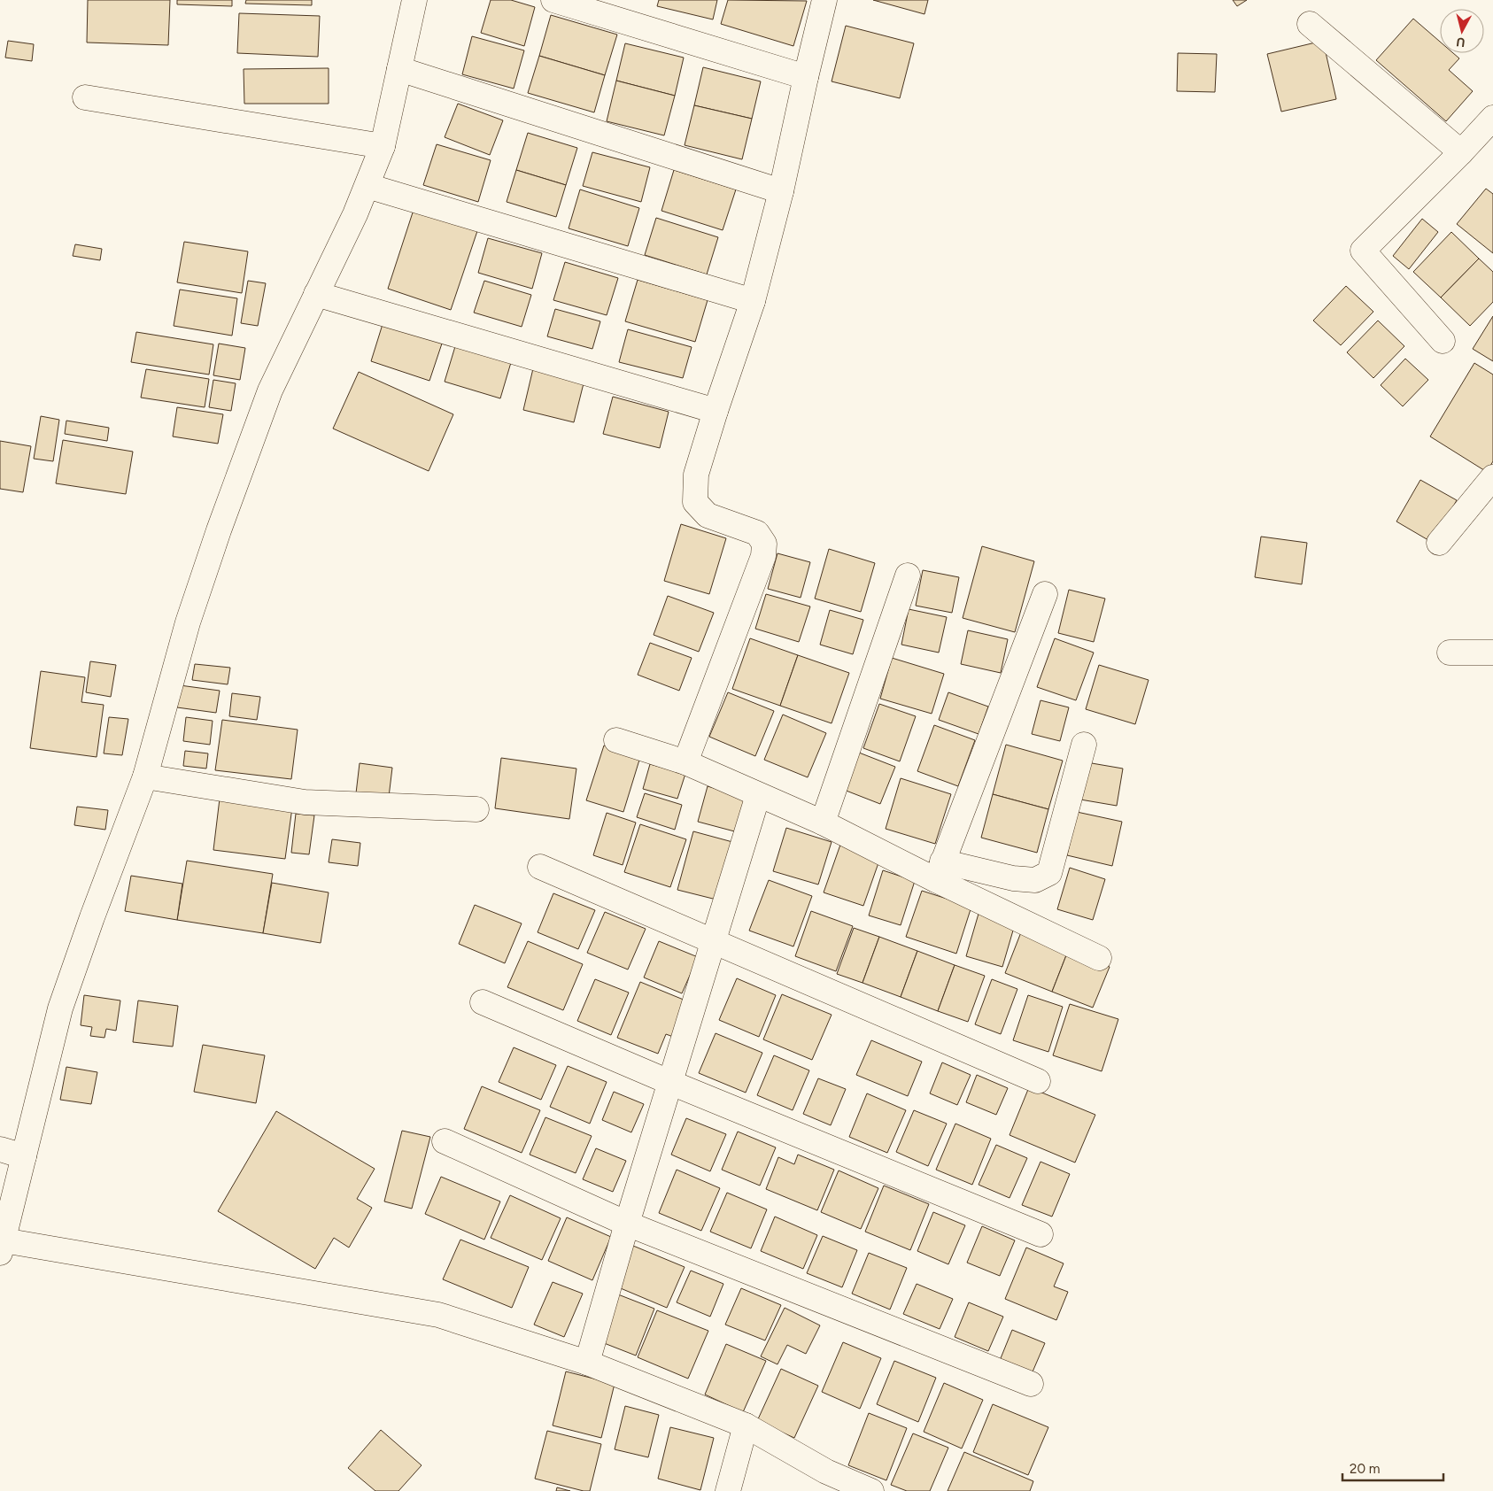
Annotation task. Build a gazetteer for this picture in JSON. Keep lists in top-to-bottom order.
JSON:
{
  "scale_bar": "20 m",
  "north": "bottom"
}
